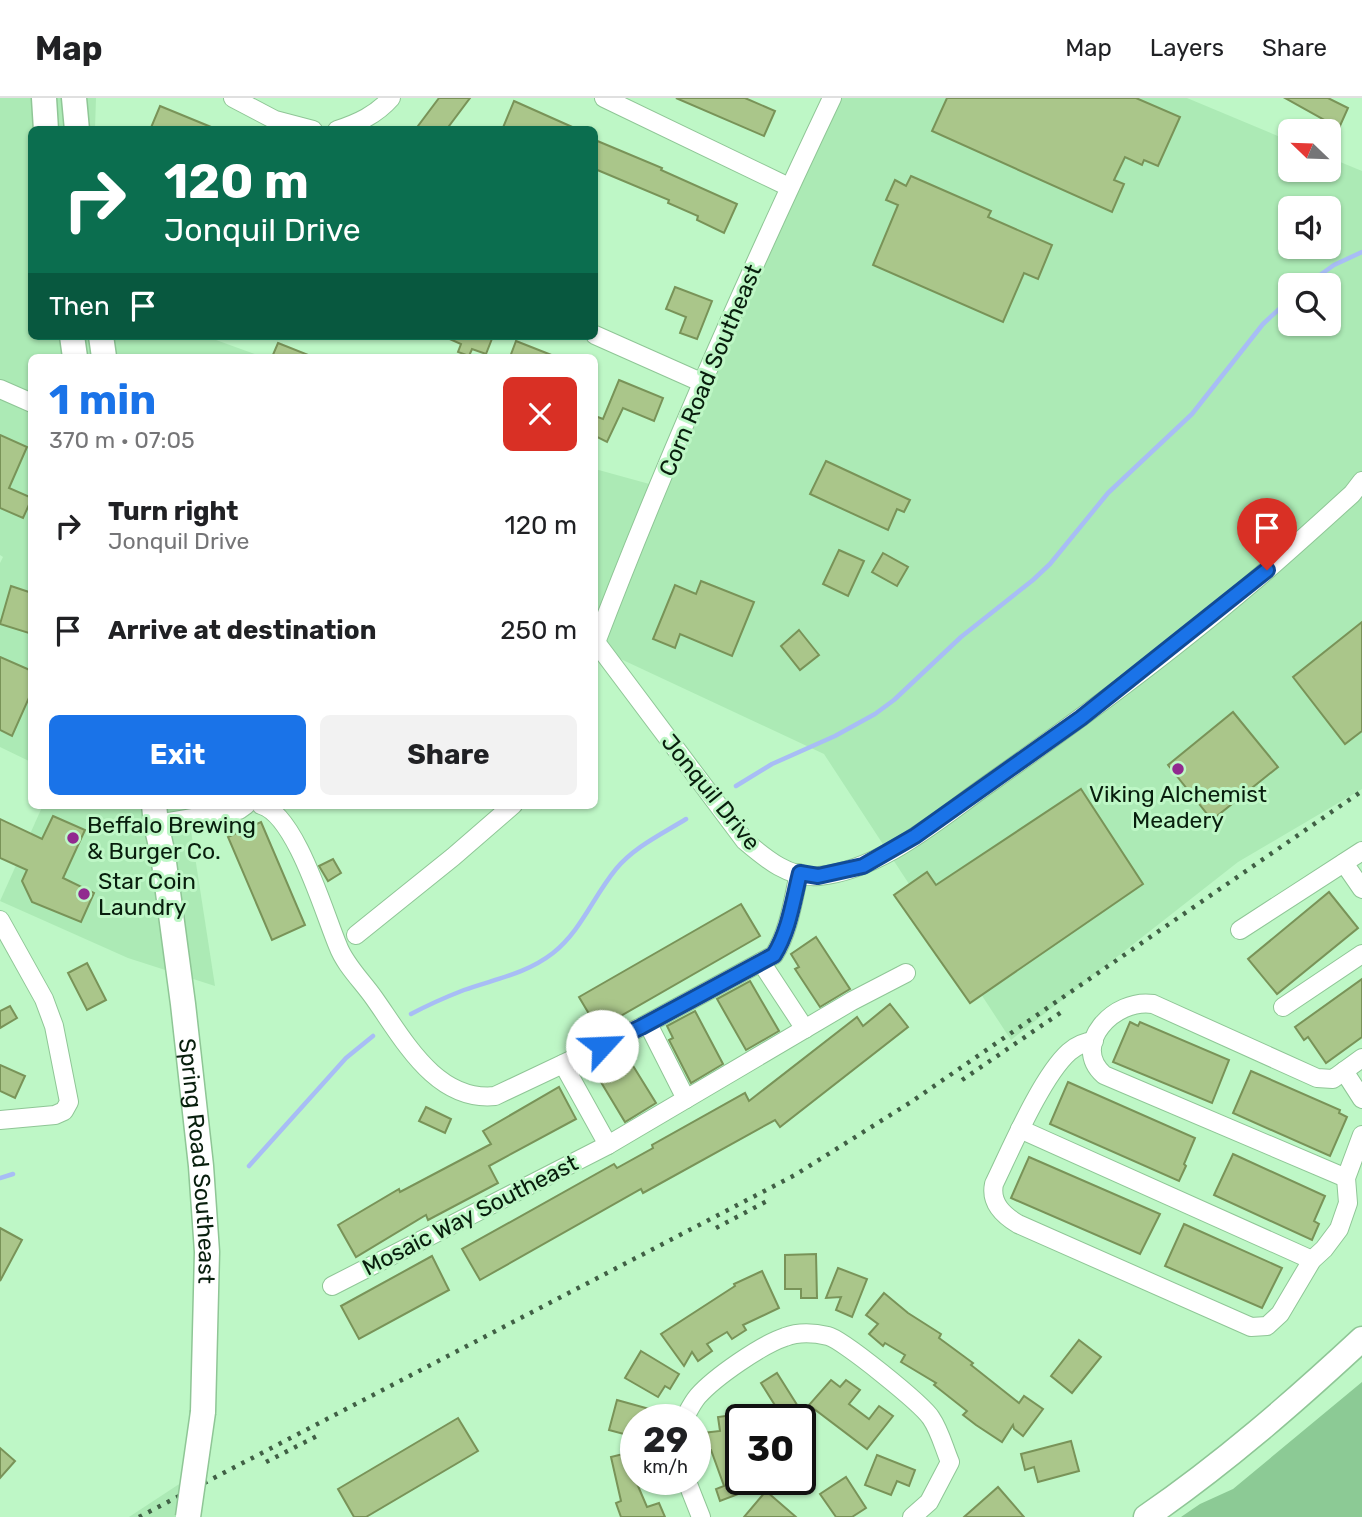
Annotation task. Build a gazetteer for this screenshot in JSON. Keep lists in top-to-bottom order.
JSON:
{
  "streets": {
    "main road": ["Spring Road Southeast"],
    "street": ["Corn Road Southeast", "Jonquil Drive", "Mosaic Way Southeast"]
  },
  "places": ["Viking Alchemist Meadery", "Beffalo Brewing & Burger Co.", "Star Coin Laundry"],
  "north": "top left",
  "page": {
    "header": "Map",
    "nav": ["Map", "Layers", "Share"],
    "turn": ["120 m", "Jonquil Drive"],
    "then": "Then",
    "heading": ["1 min", "370 m · 07:05"],
    "list": [
      {
        "name": "Turn right",
        "note": "Jonquil Drive",
        "value": "120 m"
      },
      {
        "name": "Arrive at destination",
        "value": "250 m"
      }
    ],
    "buttons": ["Exit", "Share"],
    "speed": "29 km/h",
    "limit": "30"
  }
}
